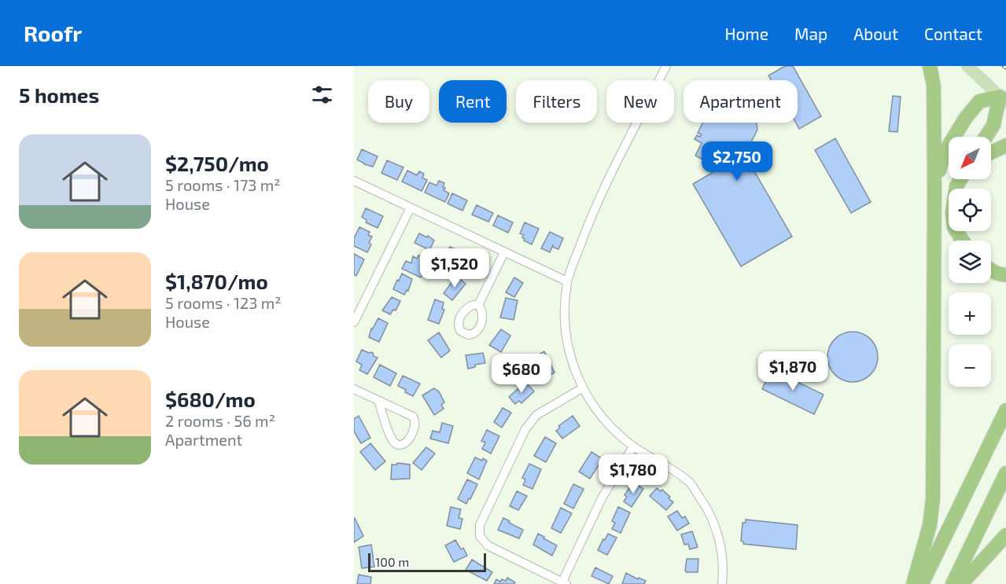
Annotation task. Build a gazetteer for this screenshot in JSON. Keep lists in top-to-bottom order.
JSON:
{
  "scale_bar": "100 m",
  "north": "bottom left",
  "page": {
    "header": "Roofr",
    "nav": [
      "Home",
      "Map",
      "About",
      "Contact"
    ],
    "heading": "5 homes",
    "chip": [
      "Buy",
      "Rent",
      "Filters",
      "New",
      "Apartment"
    ],
    "list": [
      {
        "name": "$2,750/mo",
        "note": "5 rooms · 173 m² · House"
      },
      {
        "name": "$1,870/mo",
        "note": "5 rooms · 123 m² · House"
      },
      {
        "name": "$680/mo",
        "note": "2 rooms · 56 m² · Apartment"
      }
    ],
    "map_buttons": ["+", "−"],
    "price": [
      "$2,750",
      "$1,520",
      "$1,870",
      "$680",
      "$1,780"
    ],
    "scale": "100 m"
  }
}
